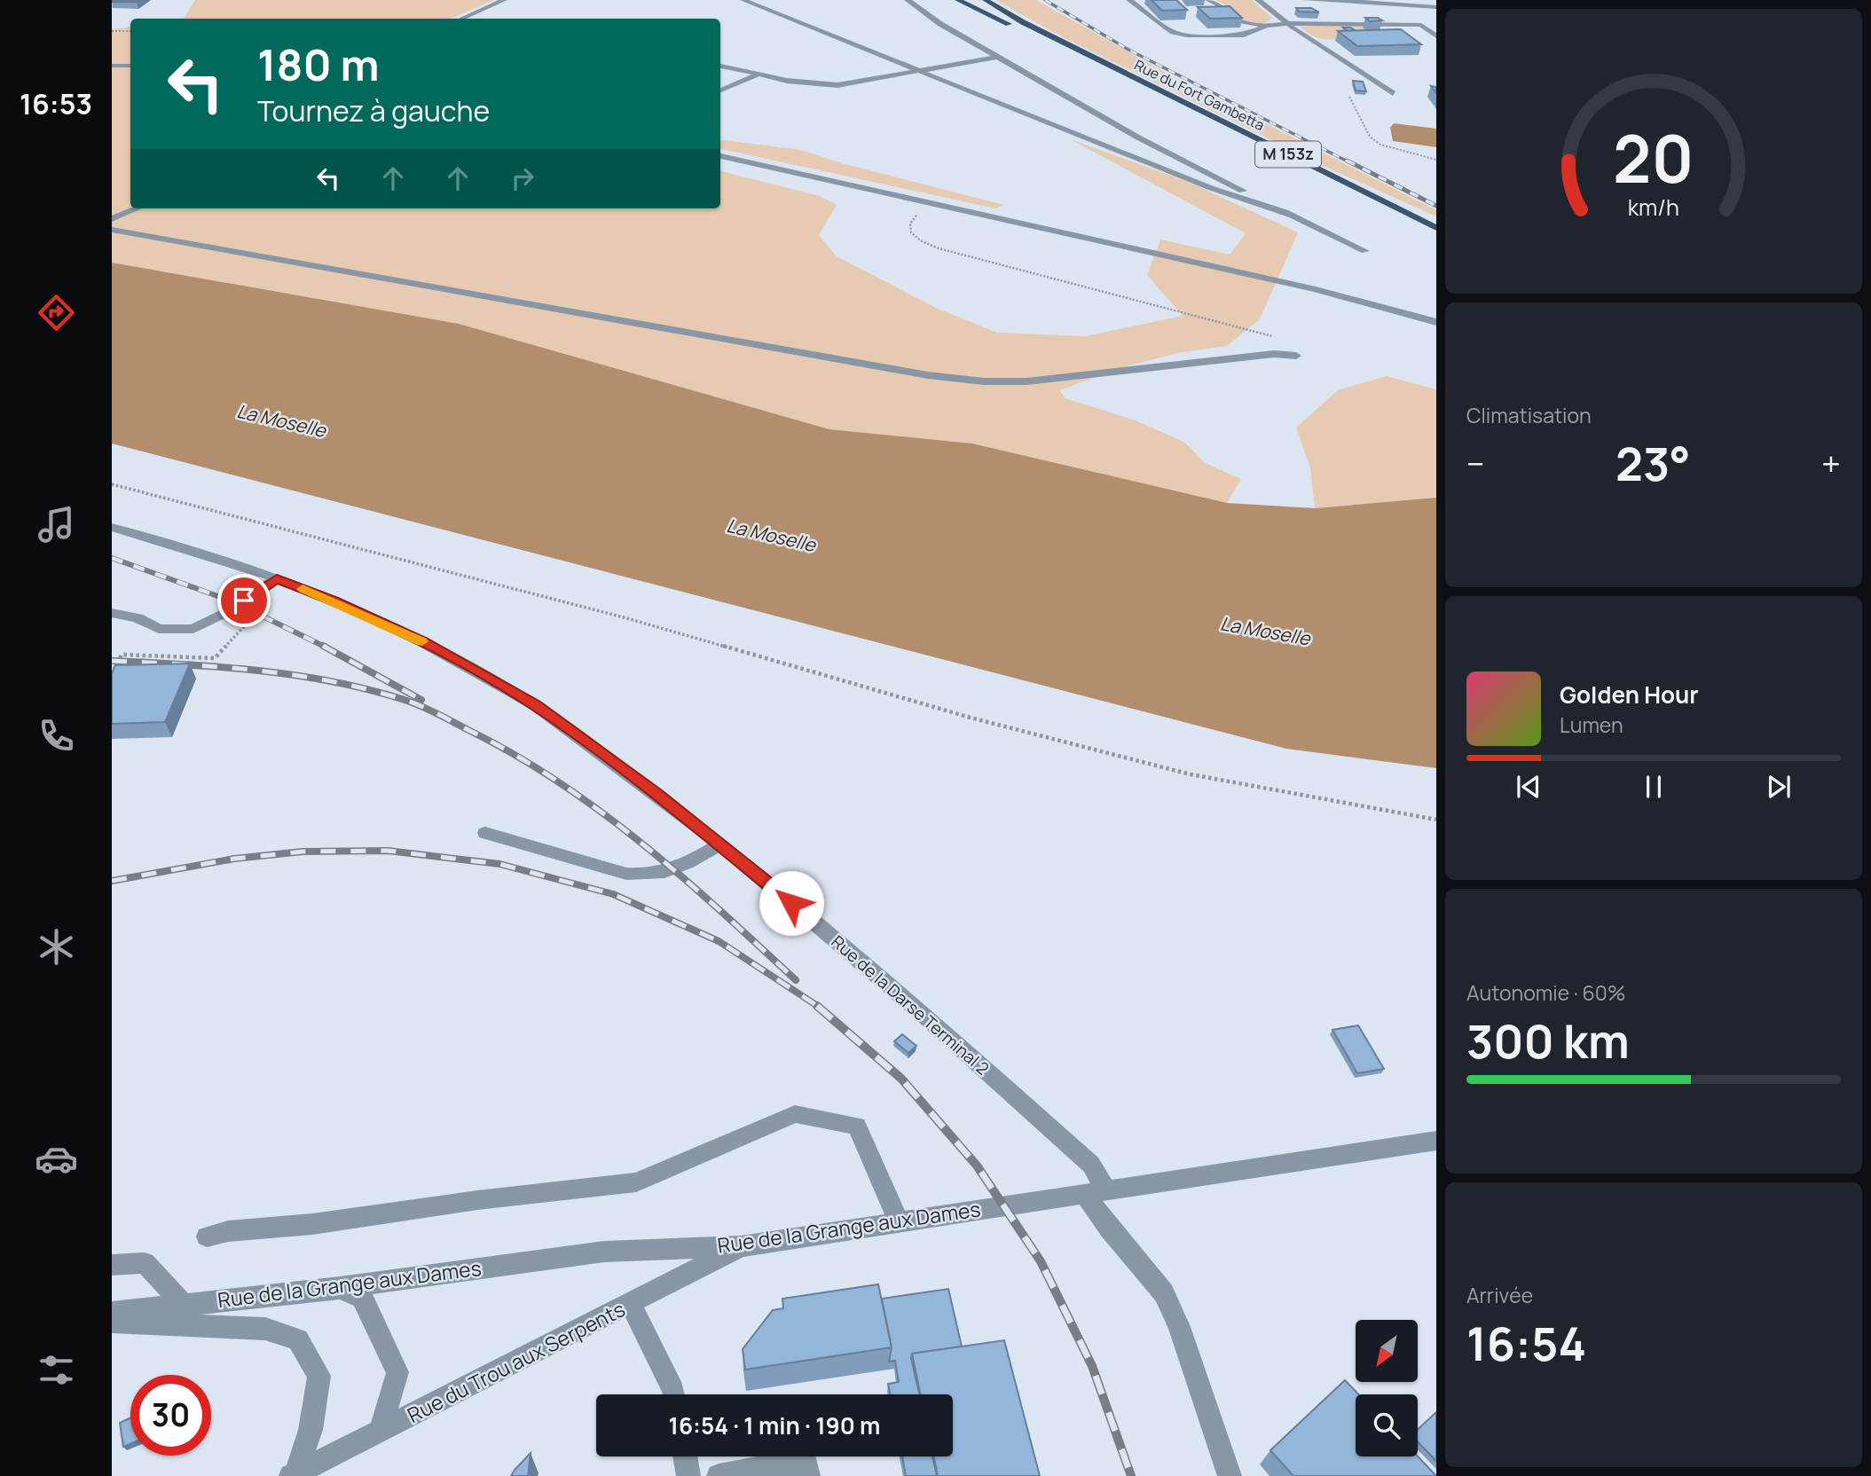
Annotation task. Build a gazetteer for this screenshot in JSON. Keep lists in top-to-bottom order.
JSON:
{
  "streets": {
    "main road": ["Rue du Fort Gambetta", "M 153z"],
    "street": ["Rue de la Darse Terminal 2", "Rue de la Grange aux Dames", "Rue du Trou aux Serpents"]
  },
  "crossings": [
    ["Rue de la Darse Terminal 2", "Rue de la Grange aux Dames"],
    ["Rue de la Grange aux Dames", "Rue du Trou aux Serpents"]
  ],
  "water": ["La Moselle"],
  "north": "bottom left",
  "page": {
    "tabs": "16:53",
    "turn": ["180 m", "Tournez à gauche"],
    "tile": [
      "Climatisation",
      ["Autonomie · 60%", "300 km"],
      ["Arrivée", "16:54"]
    ],
    "heat": ["−", "23°", "+"],
    "song": ["Golden Hour", "Lumen"],
    "limit": "30",
    "trip": "16:54 · 1 min · 190 m",
    "gauge": ["20", "km/h"]
  }
}
